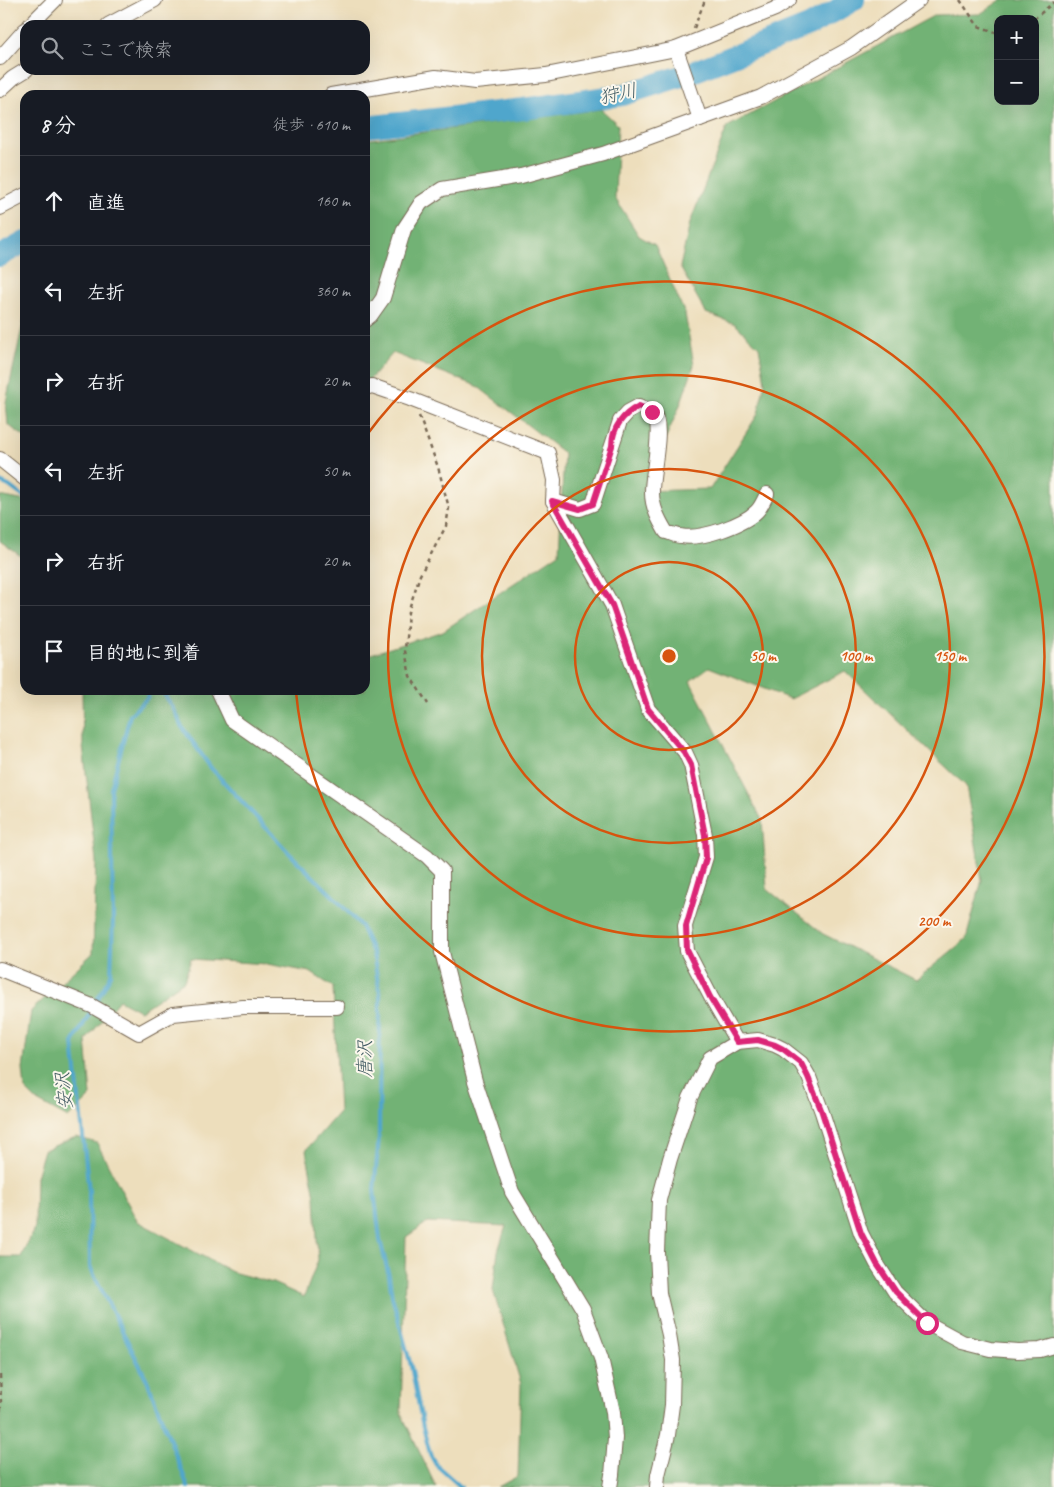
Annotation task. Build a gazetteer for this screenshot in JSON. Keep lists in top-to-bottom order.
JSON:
{
  "water": ["狩川", "唐沢", "安沢"],
  "page": {
    "map_buttons": ["+", "−"],
    "search": "ここで検索",
    "heading": ["8 分", "徒歩 · 610 m"],
    "list": [
      ["直進", "160 m"],
      ["左折", "360 m"],
      ["右折", "20 m"],
      ["左折", "50 m"],
      ["右折", "20 m"],
      "目的地に到着"
    ]
  },
  "rings": [
    "50 m",
    "100 m",
    "150 m",
    "200 m"
  ]
}
